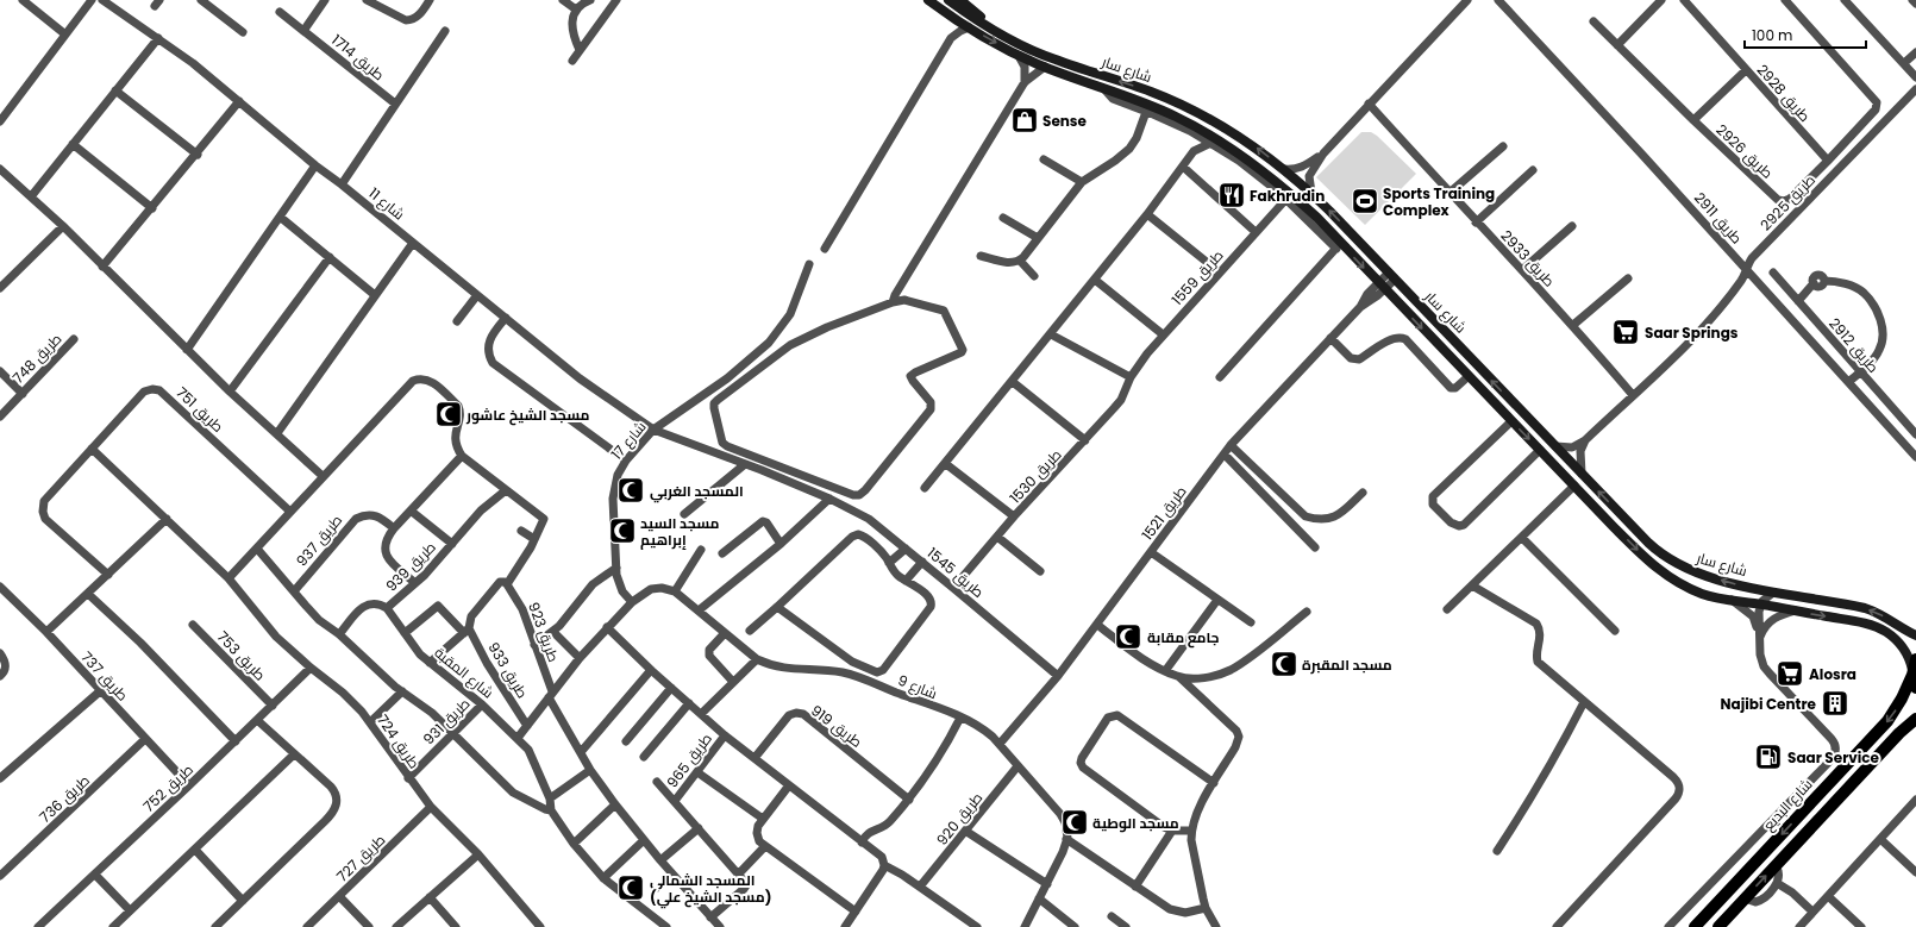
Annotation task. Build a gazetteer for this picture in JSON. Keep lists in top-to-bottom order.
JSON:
{
  "streets": {
    "main road": ["شارع البديع"],
    "street": [
      "طريق 1714",
      "شارع سار",
      "طريق 2928",
      "طريق 2926",
      "طريق 2925",
      "شارع 11",
      "طريق 2911",
      "طريق 2933",
      "طريق 1559",
      "طريق 2912",
      "طريق 748",
      "طريق 751",
      "شارع 17",
      "طريق 1530",
      "طريق 1521",
      "طريق 937",
      "طريق 939",
      "طريق 1545",
      "طريق 923",
      "طريق 753",
      "طريق 933",
      "شارع المقبة",
      "طريق 737",
      "شارع 9",
      "طريق 931",
      "طريق 919",
      "طريق 724",
      "طريق 965",
      "طريق 752",
      "طريق 736",
      "طريق 920",
      "طريق 727"
    ]
  },
  "crossings": [
    ["شارع سار", "طريق 2925"],
    ["شارع سار", "طريق 1521"],
    ["شارع سار", "شارع البديع"],
    ["طريق 2928", "طريق 2926"],
    ["طريق 2925", "طريق 2911"],
    ["طريق 2925", "طريق 2933"],
    ["شارع 11", "شارع 17"],
    ["شارع 11", "طريق 1545"],
    ["طريق 1559", "طريق 1530"],
    ["شارع 17", "طريق 1545"],
    ["طريق 1530", "طريق 1545"],
    ["طريق 1521", "طريق 1545"],
    ["طريق 1521", "شارع 9"],
    ["طريق 939", "شارع المقبة"],
    ["طريق 753", "طريق 752"],
    ["طريق 933", "شارع المقبة"],
    ["شارع المقبة", "طريق 931"],
    ["طريق 737", "طريق 752"],
    ["طريق 737", "طريق 736"],
    ["شارع 9", "طريق 920"],
    ["طريق 931", "طريق 724"],
    ["طريق 724", "طريق 752"],
    ["طريق 724", "طريق 727"]
  ],
  "places": {
    "shop": ["Sense"],
    "restaurant": ["Fakhrudin"],
    "sports": ["Sports Training Complex"],
    "supermarket": ["Saar Springs", "Alosra"],
    "mosque": [
      "مسجد الشيخ عاشور",
      "المسجد الغربي",
      "مسجد السيد إبراهيم",
      "جامع مقابة",
      "مسجد المقبرة",
      "مسجد الوطية",
      "المسجد الشمالي (مسجد الشيخ علي)"
    ],
    "building": ["Najibi Centre"],
    "fuel station": ["Saar Service"]
  },
  "scale_bar": "100 m"
}
